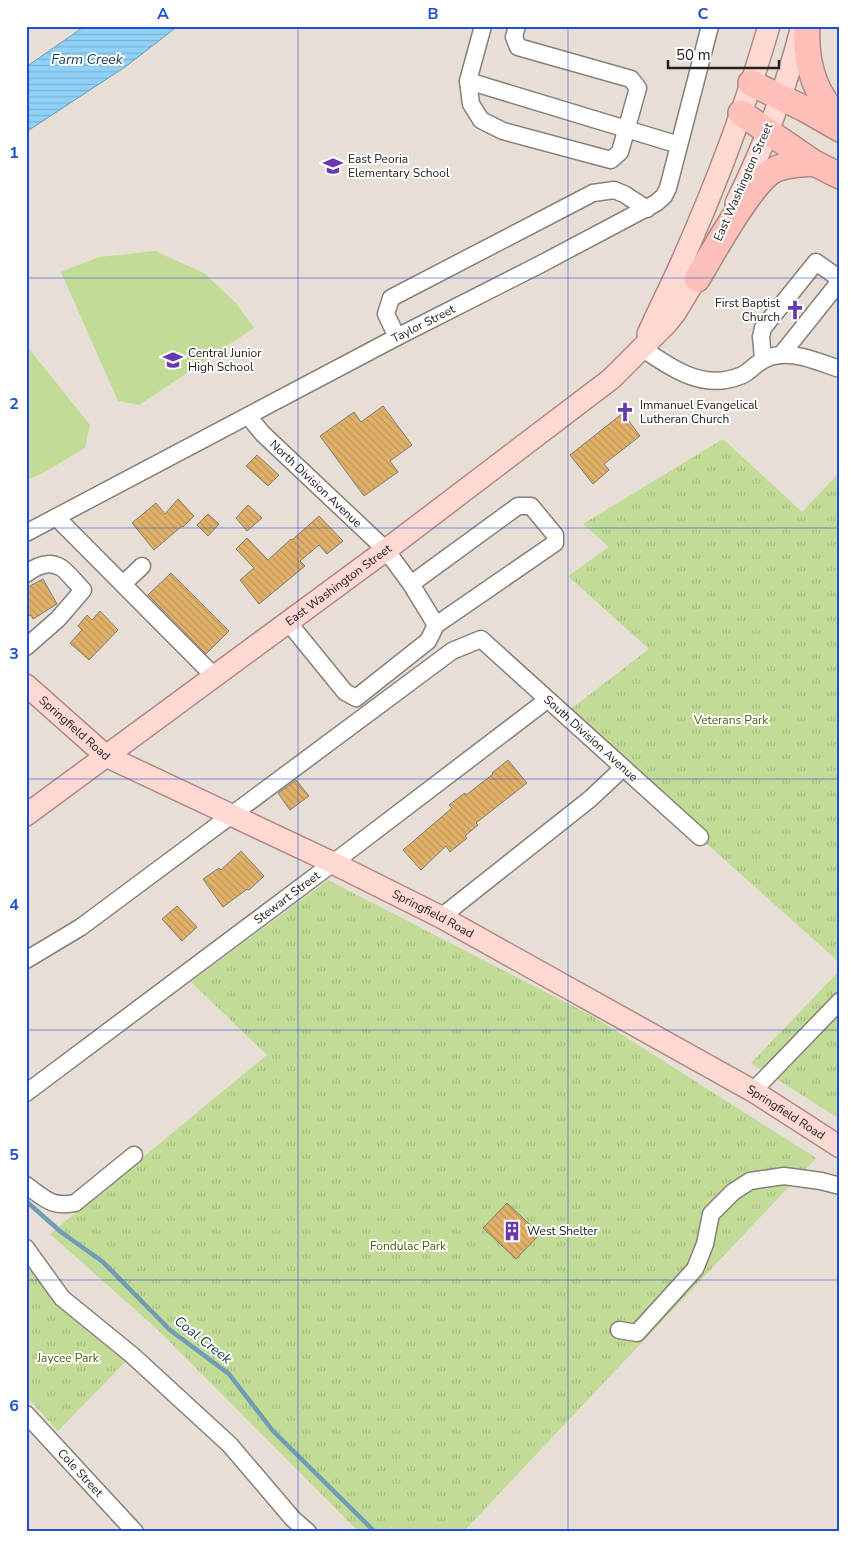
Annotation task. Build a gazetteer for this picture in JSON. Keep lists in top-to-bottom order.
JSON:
{
  "streets": {
    "main road": ["East Washington Street", "Springfield Road"],
    "street": [
      "Taylor Street",
      "North Division Avenue",
      "South Division Avenue",
      "Stewart Street",
      "Cole Street"
    ]
  },
  "crossings": [
    ["East Washington Street", "North Division Avenue"],
    ["East Washington Street", "Springfield Road"],
    ["Taylor Street", "North Division Avenue"],
    ["Springfield Road", "South Division Avenue"],
    ["Springfield Road", "Stewart Street"],
    ["South Division Avenue", "Stewart Street"]
  ],
  "water": ["Farm Creek", "Coal Creek"],
  "parks": ["Veterans Park", "Fondulac Park", "Jaycee Park"],
  "places": {
    "school or university": ["East Peoria Elementary School", "Central Junior High School"],
    "church": ["First Baptist Church", "Immanuel Evangelical Lutheran Church"],
    "building": ["West Shelter"]
  },
  "scale_bar": "50 m",
  "grid": {
    "columns": ["A", "B", "C"],
    "rows": [
      "1",
      "2",
      "3",
      "4",
      "5",
      "6"
    ]
  }
}
